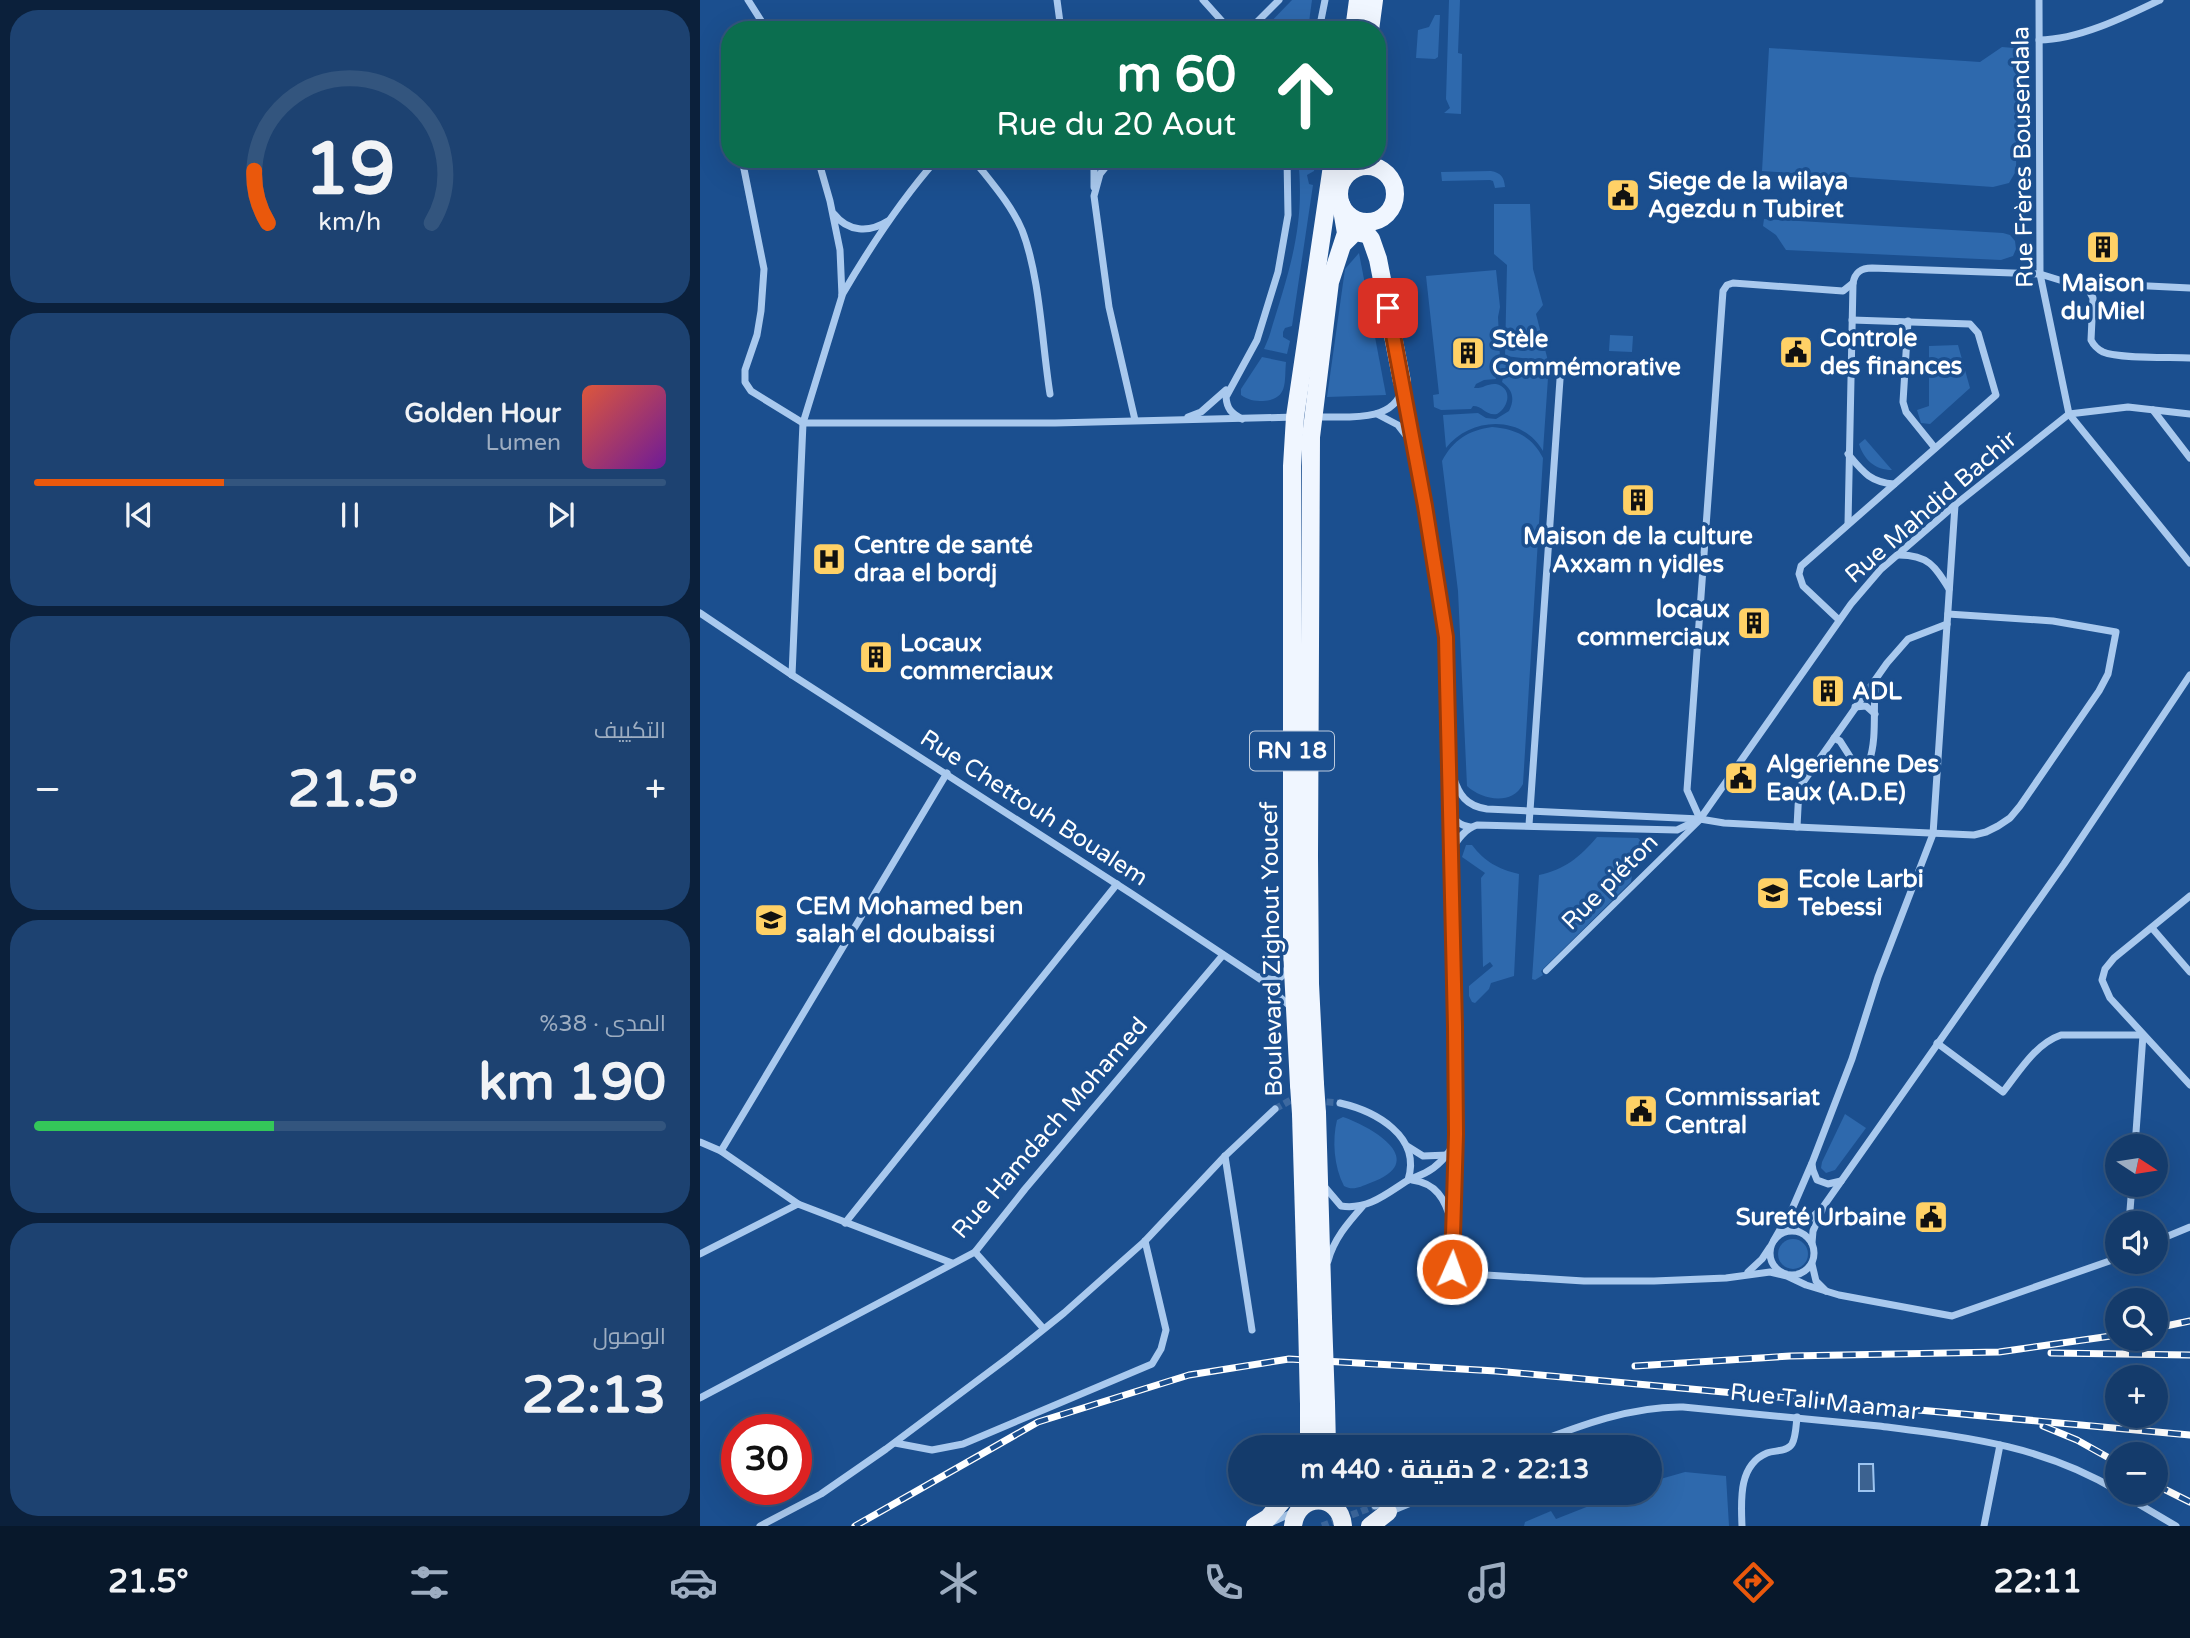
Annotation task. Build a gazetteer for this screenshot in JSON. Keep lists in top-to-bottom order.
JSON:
{
  "streets": {
    "main road": ["RN 18", "Boulevard Zighout Youcef"],
    "street": [
      "Rue Frères Bousendala",
      "Rue Mahdid Bachir",
      "Rue Chettouh Boualem",
      "Rue piéton",
      "Rue Hamdach Mohamed",
      "Rue Tali Maamar"
    ]
  },
  "crossings": [
    ["Rue Frères Bousendala", "Rue Mahdid Bachir"],
    ["Rue Mahdid Bachir", "Rue piéton"],
    ["RN 18", "Boulevard Zighout Youcef"],
    ["Rue Chettouh Boualem", "Boulevard Zighout Youcef"],
    ["Rue Chettouh Boualem", "Rue Hamdach Mohamed"]
  ],
  "places": {
    "public building": [
      "Siege de la wilaya Agezdu n Tubiret",
      "Controle des finances",
      "Algerienne Des Eaux (A.D.E)",
      "Commissariat Central",
      "Sureté Urbaine"
    ],
    "building": [
      "Maison du Miel",
      "Stèle Commémorative",
      "Maison de la culture Axxam n yidles",
      "locaux commerciaux",
      "Locaux commerciaux",
      "ADL"
    ],
    "hospital": ["Centre de santé draa el bordj"],
    "school or university": ["Ecole Larbi Tebessi", "CEM Mohamed ben salah el doubaissi"]
  },
  "north": "right",
  "page": {
    "turn": ["60 m", "Rue du 20 Aout"],
    "song": ["Golden Hour", "Lumen"],
    "tile": [
      "التكييف",
      ["المدى · 38%", "190 km"],
      ["الوصول", "22:13"]
    ],
    "heat": ["−", "21.5°", "+"],
    "map_buttons": ["+", "−"],
    "limit": "30",
    "trip": "22:13 · 2 دقيقة · 440 m",
    "tabs": ["22:11", "21.5°"],
    "gauge": ["19", "km/h"]
  }
}
